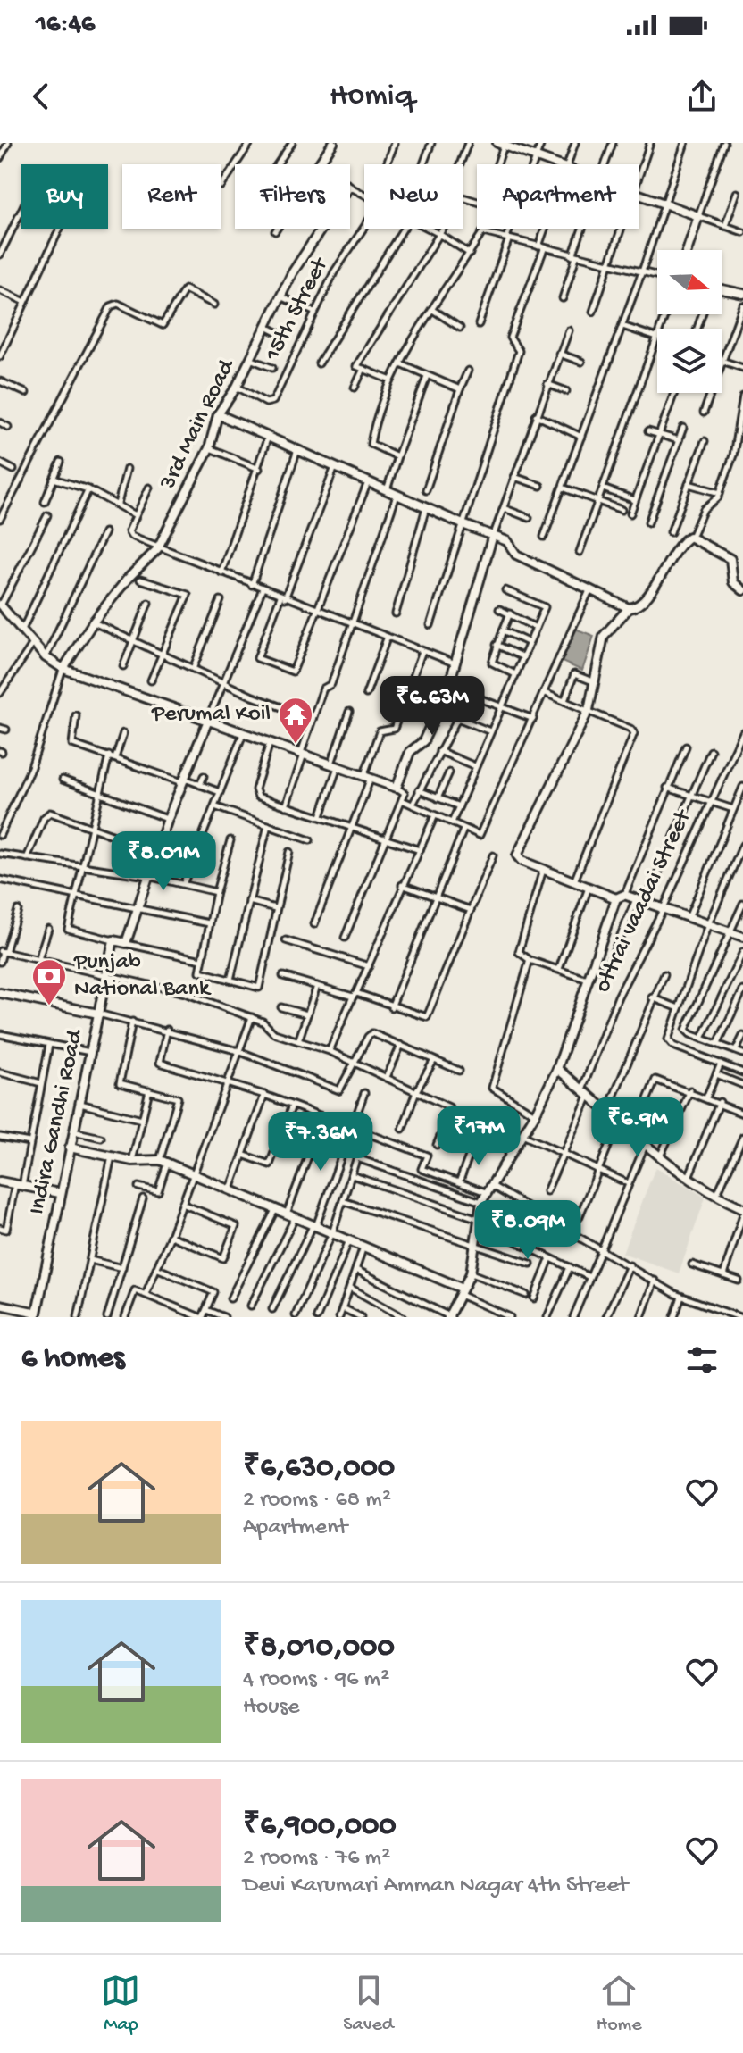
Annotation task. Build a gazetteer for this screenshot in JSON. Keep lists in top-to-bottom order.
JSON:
{
  "streets": {
    "street": [
      "15th Street",
      "3rd Main Road",
      "ottrai vaadai Street",
      "Indira Gandhi Road"
    ]
  },
  "crossings": [
    ["15th Street", "3rd Main Road"]
  ],
  "places": {
    "temple": ["Perumal Koil"],
    "bank": ["Punjab National Bank"]
  },
  "north": "right",
  "page": {
    "status": "16:46",
    "header": "Homiq",
    "chip": [
      "Buy",
      "Rent",
      "Filters",
      "New",
      "Apartment"
    ],
    "price": [
      "₹6.63M",
      "₹8.01M",
      "₹6.9M",
      "₹17M",
      "₹7.36M",
      "₹8.09M"
    ],
    "heading": "6 homes",
    "list": [
      {
        "name": "₹6,630,000",
        "note": "2 rooms · 68 m² · Apartment"
      },
      {
        "name": "₹8,010,000",
        "note": "4 rooms · 96 m² · House"
      },
      {
        "name": "₹6,900,000",
        "note": "2 rooms · 76 m² · Devi Karumari Amman Nagar 4th Street"
      }
    ],
    "tabs": ["Map", "Saved", "Home"]
  }
}
